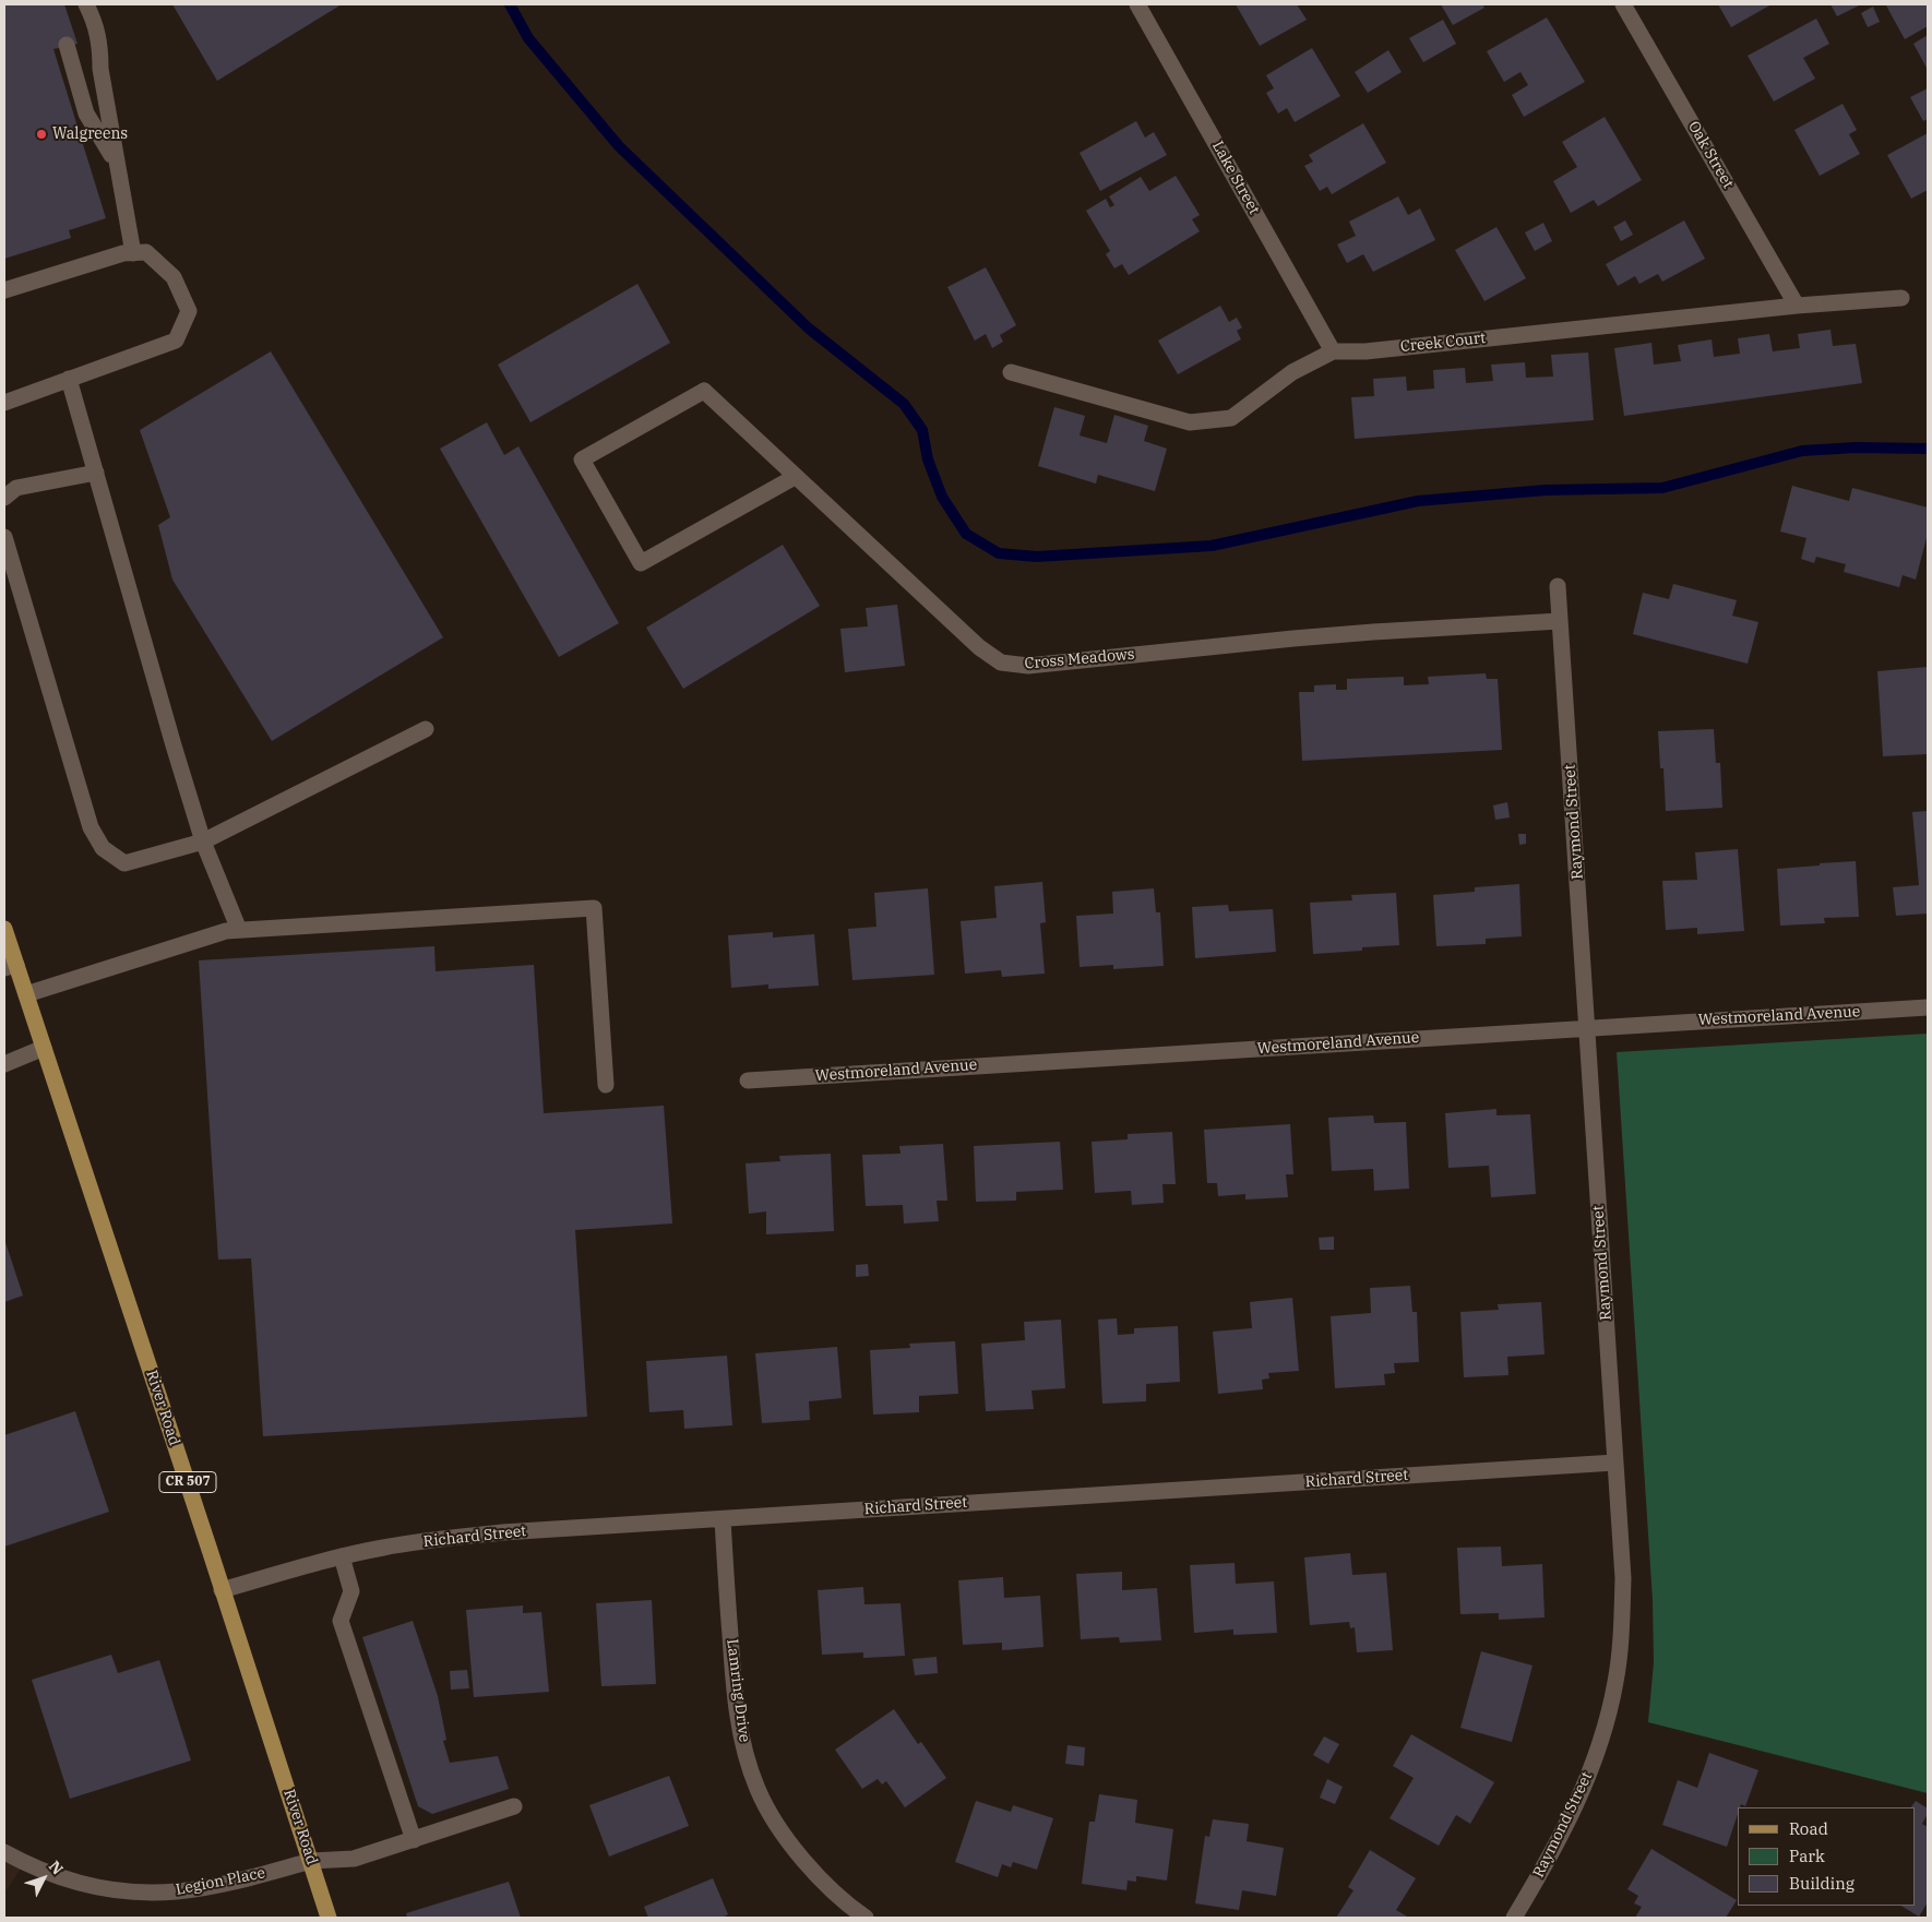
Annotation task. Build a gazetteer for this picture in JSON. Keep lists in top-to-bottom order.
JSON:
{
  "streets": {
    "main road": ["River Road", "CR 507"],
    "street": [
      "Oak Street",
      "Lake Street",
      "Creek Court",
      "Cross Meadows",
      "Raymond Street",
      "Westmoreland Avenue",
      "Richard Street",
      "Lamring Drive",
      "Legion Place"
    ]
  },
  "crossings": [
    ["Oak Street", "Creek Court"],
    ["Lake Street", "Creek Court"],
    ["Cross Meadows", "Raymond Street"],
    ["Raymond Street", "Westmoreland Avenue"],
    ["Raymond Street", "Richard Street"],
    ["River Road", "Richard Street"],
    ["River Road", "Legion Place"],
    ["Richard Street", "Lamring Drive"]
  ],
  "places": ["Walgreens"],
  "legend": ["Road", "Park", "Building"],
  "north": "top right"
}
